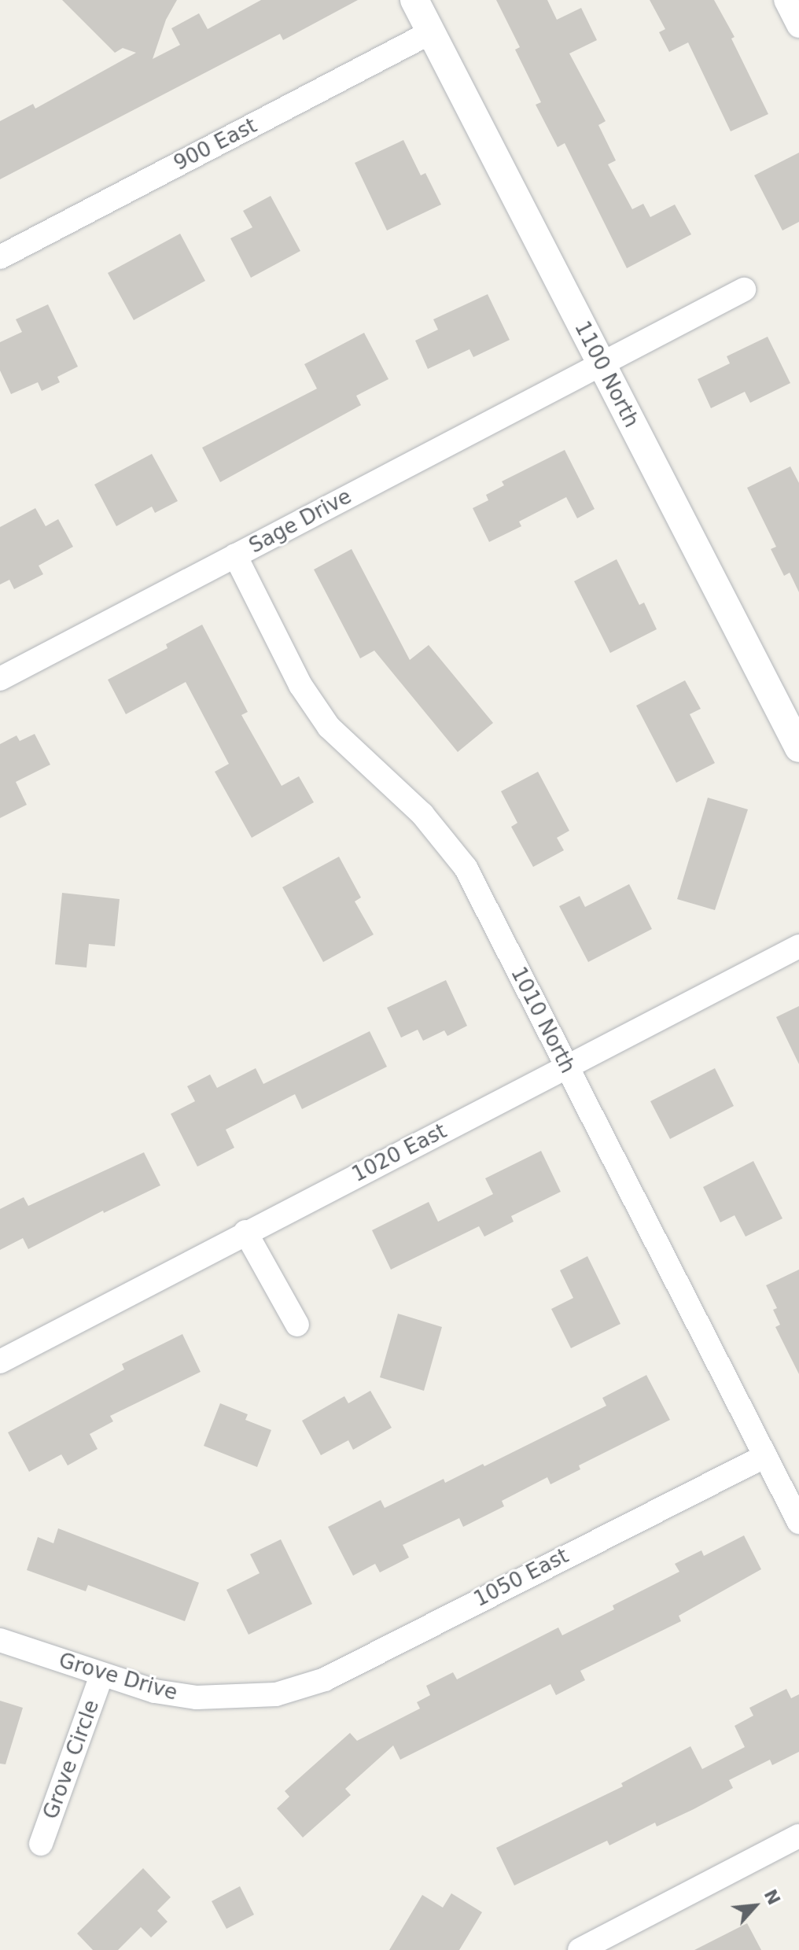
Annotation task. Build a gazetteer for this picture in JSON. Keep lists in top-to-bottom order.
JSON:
{
  "streets": {
    "street": [
      "900 East",
      "1100 North",
      "Sage Drive",
      "1010 North",
      "1020 East",
      "1050 East",
      "Grove Drive",
      "Grove Circle"
    ]
  },
  "crossings": [
    ["900 East", "1100 North"],
    ["1100 North", "Sage Drive"],
    ["Sage Drive", "1010 North"],
    ["1010 North", "1020 East"],
    ["1010 North", "1050 East"],
    ["1050 East", "Grove Drive"],
    ["Grove Drive", "Grove Circle"]
  ],
  "north": "top right"
}
